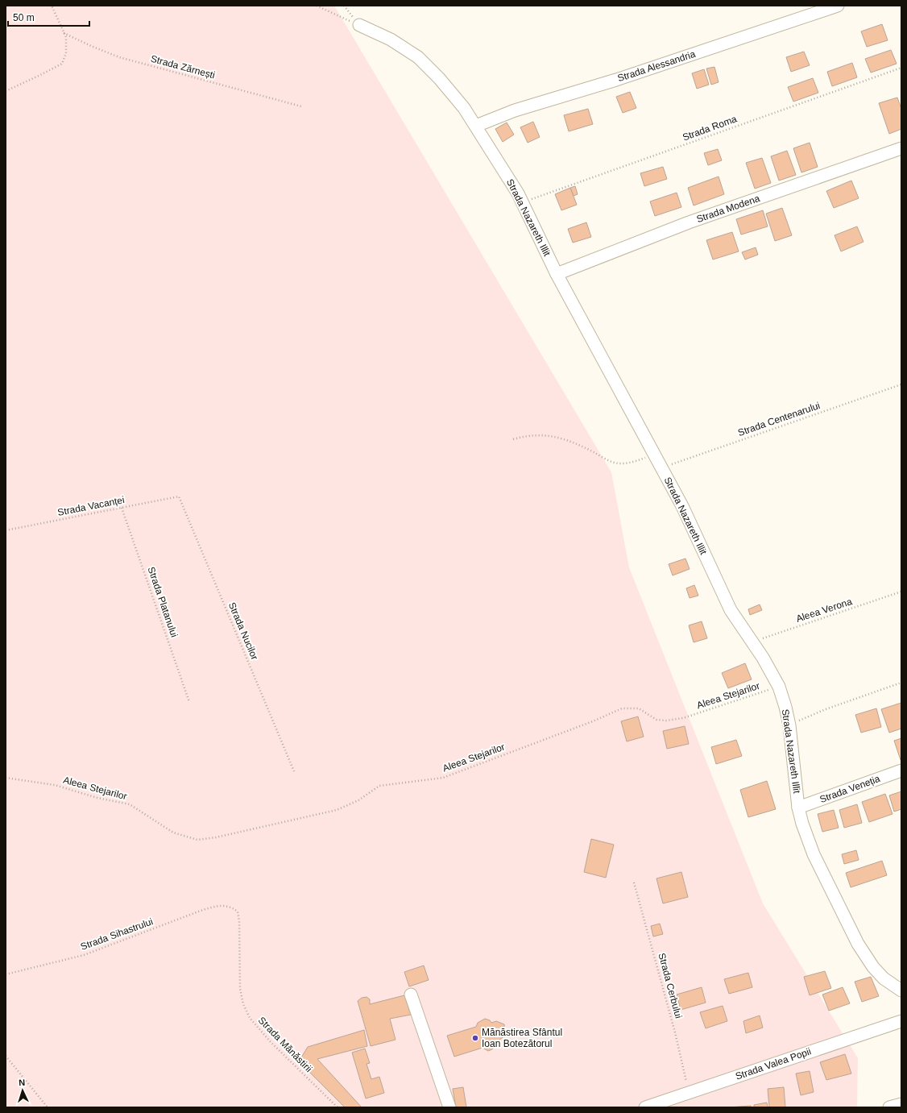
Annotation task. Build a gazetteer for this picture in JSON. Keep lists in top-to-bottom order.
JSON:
{
  "streets": {
    "street": [
      "Strada Alessandria",
      "Strada Modena",
      "Strada Nazareth Illit",
      "Strada Veneția",
      "Strada Valea Popii"
    ],
    "path": [
      "Strada Zărnești",
      "Strada Roma",
      "Strada Centenarului",
      "Strada Vacanței",
      "Strada Platanului",
      "Aleea Verona",
      "Strada Nucilor",
      "Aleea Stejarilor",
      "Strada Sihastrului",
      "Strada Cerbului",
      "Strada Mănăstirii"
    ]
  },
  "crossings": [
    ["Strada Alessandria", "Strada Nazareth Illit"],
    ["Strada Roma", "Strada Nazareth Illit"],
    ["Strada Modena", "Strada Nazareth Illit"],
    ["Strada Nazareth Illit", "Strada Centenarului"],
    ["Strada Nazareth Illit", "Aleea Verona"],
    ["Strada Nazareth Illit", "Aleea Stejarilor"],
    ["Strada Nazareth Illit", "Strada Veneția"],
    ["Strada Vacanței", "Strada Platanului"],
    ["Strada Vacanței", "Strada Nucilor"],
    ["Strada Sihastrului", "Strada Mănăstirii"],
    ["Strada Cerbului", "Strada Valea Popii"]
  ],
  "places": ["Mănăstirea Sfântul Ioan Botezătorul"],
  "scale_bar": "50 m",
  "north": "top"
}
